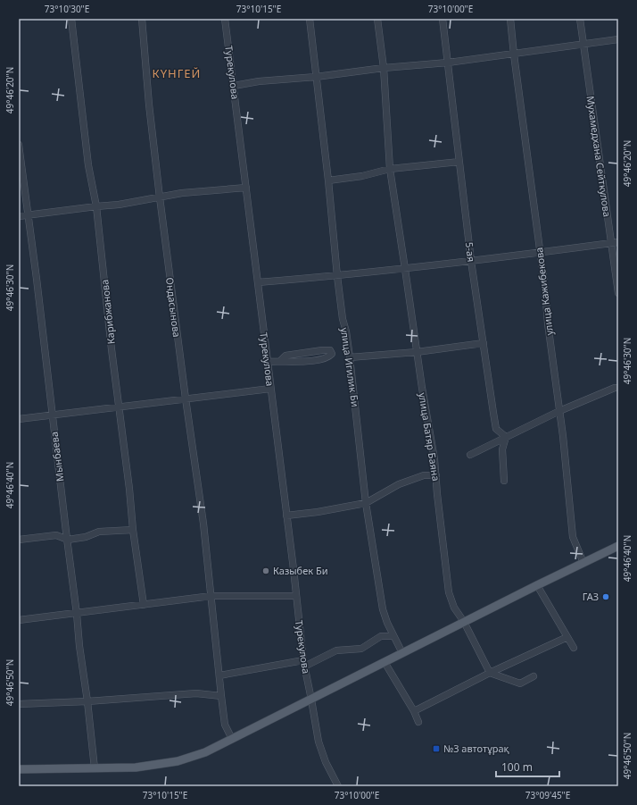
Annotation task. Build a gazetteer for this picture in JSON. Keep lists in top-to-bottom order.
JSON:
{
  "streets": {
    "street": [
      "Турекулова",
      "Мухамедхана Сейткулова",
      "5-ая",
      "улица Кажибекова",
      "Ондасынова",
      "Карибжанова",
      "улица Игилик Би",
      "улица Батяр Баяна",
      "Мынбаева"
    ]
  },
  "districts": ["КҮНГЕЙ"],
  "places": {
    "other": ["Казыбек Би", "ГАЗ"],
    "transit": ["№3 автотұрақ"]
  },
  "scale_bar": "100 m",
  "coordinates": [
    "73°10'30\"E",
    "73°10'15\"E",
    "73°10'00\"E",
    "49°46'20\"N",
    "49°46'30\"N",
    "49°46'40\"N",
    "49°46'50\"N",
    "73°09'45\"E"
  ]
}
